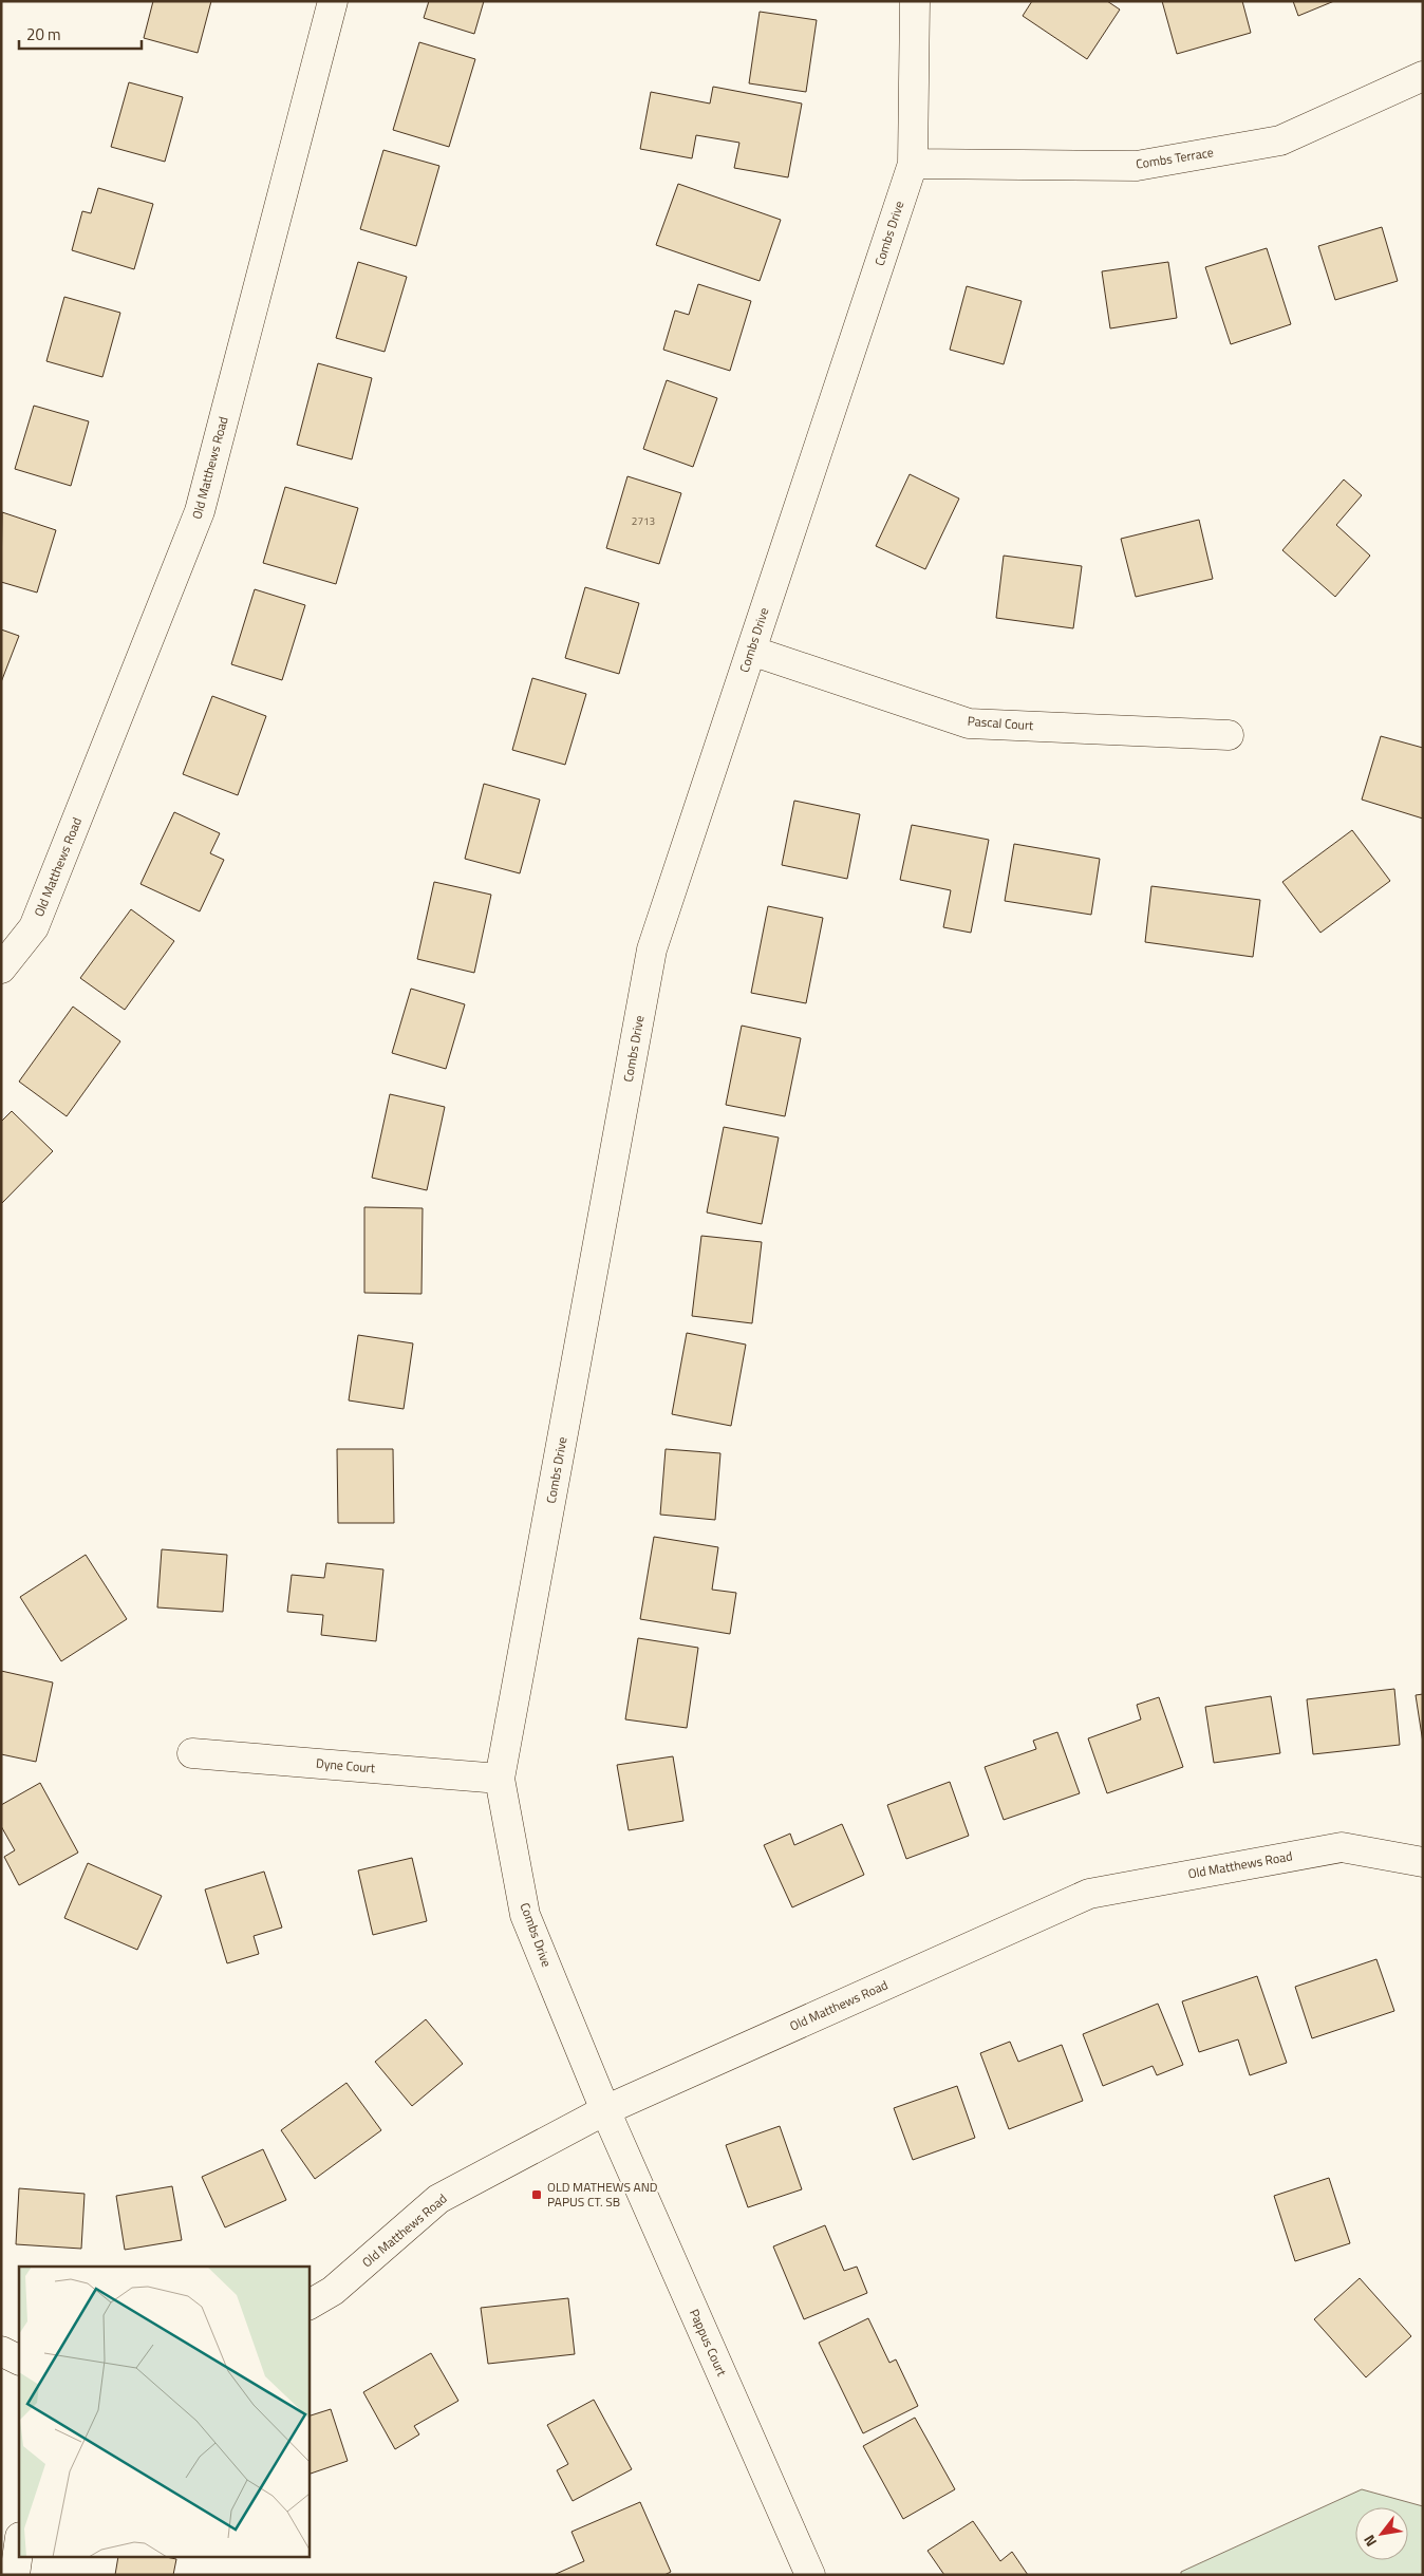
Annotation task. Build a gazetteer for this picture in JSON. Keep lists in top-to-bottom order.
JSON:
{
  "streets": {
    "street": [
      "Combs Terrace",
      "Combs Drive",
      "Old Matthews Road",
      "Pascal Court",
      "Dyne Court",
      "Pappus Court"
    ]
  },
  "crossings": [
    ["Combs Terrace", "Combs Drive"],
    ["Combs Drive", "Old Matthews Road"],
    ["Combs Drive", "Pascal Court"],
    ["Combs Drive", "Dyne Court"],
    ["Combs Drive", "Pappus Court"],
    ["Old Matthews Road", "Pappus Court"]
  ],
  "places": {
    "transit": ["OLD MATHEWS AND PAPUS CT. SB"]
  },
  "house_numbers": ["2713"],
  "scale_bar": "20 m",
  "north": "bottom left"
}
